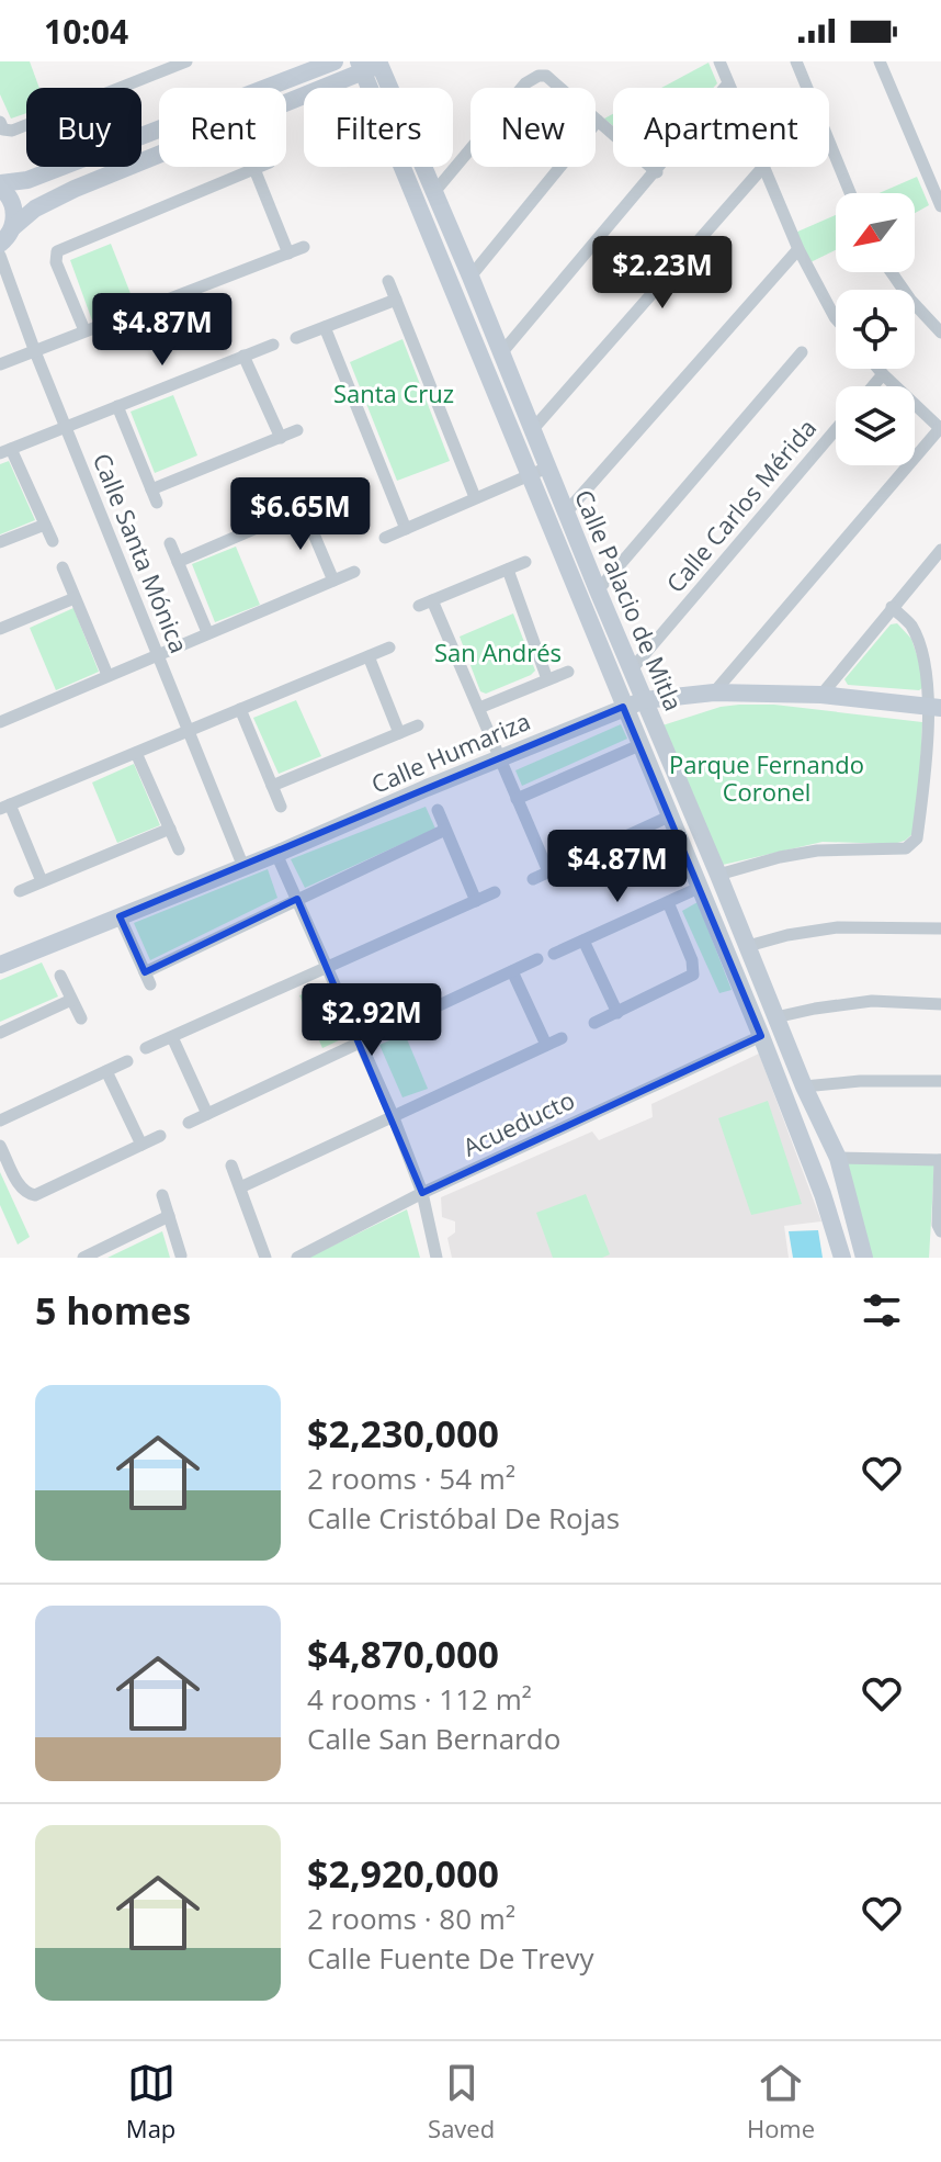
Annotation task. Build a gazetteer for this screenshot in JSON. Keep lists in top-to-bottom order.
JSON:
{
  "streets": {
    "main road": ["Calle Palacio de Mitla", "Calle Humariza"],
    "street": ["Calle Carlos Mérida", "Calle Santa Mónica", "Acueducto"]
  },
  "crossings": [
    ["Calle Carlos Mérida", "Calle Palacio de Mitla"],
    ["Calle Santa Mónica", "Calle Humariza"],
    ["Calle Palacio de Mitla", "Calle Humariza"],
    ["Calle Palacio de Mitla", "Acueducto"]
  ],
  "parks": ["Santa Cruz", "San Andrés", "Parque Fernando Coronel"],
  "north": "bottom left",
  "page": {
    "status": "10:04",
    "chip": [
      "Buy",
      "Rent",
      "Filters",
      "New",
      "Apartment"
    ],
    "price": [
      "$2.23M",
      "$4.87M",
      "$6.65M",
      "$4.87M",
      "$2.92M"
    ],
    "heading": "5 homes",
    "list": [
      {
        "name": "$2,230,000",
        "note": "2 rooms · 54 m² · Calle Cristóbal De Rojas"
      },
      {
        "name": "$4,870,000",
        "note": "4 rooms · 112 m² · Calle San Bernardo"
      },
      {
        "name": "$2,920,000",
        "note": "2 rooms · 80 m² · Calle Fuente De Trevy"
      }
    ],
    "tabs": ["Map", "Saved", "Home"]
  }
}
